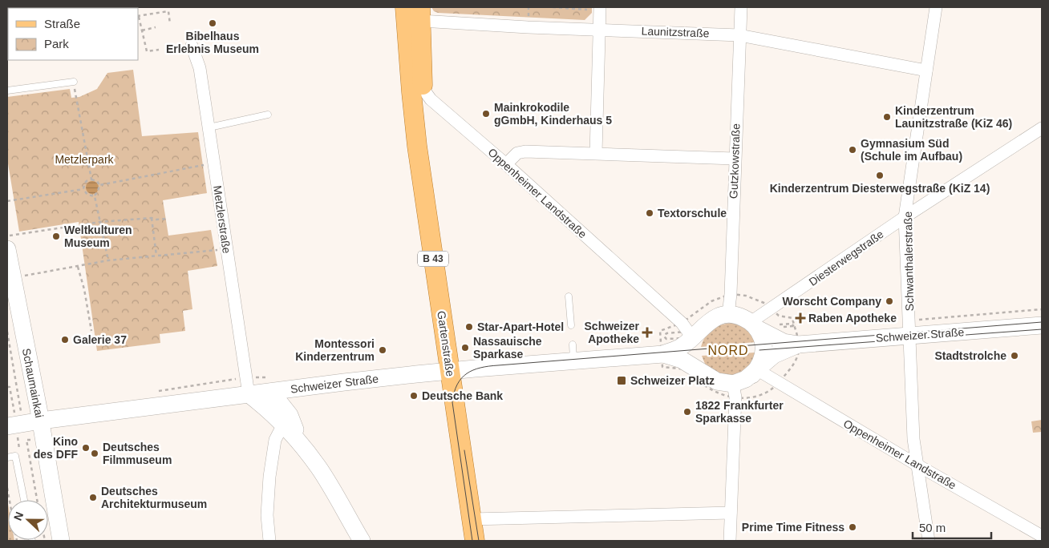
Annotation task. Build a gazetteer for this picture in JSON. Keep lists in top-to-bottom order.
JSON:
{
  "streets": {
    "main road": ["B 43", "Gartenstraße"],
    "street": [
      "Launitzstraße",
      "Gutzkowstraße",
      "Oppenheimer Landstraße",
      "Metzlerstraße",
      "Diesterwegstraße",
      "Schwanthalerstraße",
      "Schweizer Straße",
      "Schaumainkai"
    ]
  },
  "crossings": [
    ["Launitzstraße", "Gutzkowstraße"],
    ["Launitzstraße", "Schwanthalerstraße"],
    ["Launitzstraße", "Gartenstraße"],
    ["Gutzkowstraße", "Oppenheimer Landstraße"],
    ["Gutzkowstraße", "Diesterwegstraße"],
    ["Oppenheimer Landstraße", "Diesterwegstraße"],
    ["Oppenheimer Landstraße", "Schwanthalerstraße"],
    ["Oppenheimer Landstraße", "Gartenstraße"],
    ["Metzlerstraße", "Schweizer Straße"],
    ["Diesterwegstraße", "Schwanthalerstraße"],
    ["Schwanthalerstraße", "Schweizer Straße"],
    ["Schweizer Straße", "Gartenstraße"],
    ["Schweizer Straße", "Schaumainkai"]
  ],
  "districts": ["NORD"],
  "parks": ["Metzlerpark"],
  "places": {
    "other": [
      "Bibelhaus Erlebnis Museum",
      "Mainkrokodile gGmbH, Kinderhaus 5",
      "Kinderzentrum Launitzstraße (KiZ 46)",
      "Gymnasium Süd (Schule im Aufbau)",
      "Kinderzentrum Diesterwegstraße (KiZ 14)",
      "Textorschule",
      "Weltkulturen Museum",
      "Worscht Company",
      "Star-Apart-Hotel",
      "Galerie 37",
      "Nassauische Sparkase",
      "Montessori Kinderzentrum",
      "Stadtstrolche",
      "Deutsche Bank",
      "1822 Frankfurter Sparkasse",
      "Kino des DFF",
      "Deutsches Filmmuseum",
      "Deutsches Architekturmuseum",
      "Prime Time Fitness"
    ],
    "health": ["Raben Apotheke", "Schweizer Apotheke"],
    "transit": ["Schweizer Platz"]
  },
  "legend": ["Straße", "Park"],
  "scale_bar": "50 m",
  "north": "left"
}
